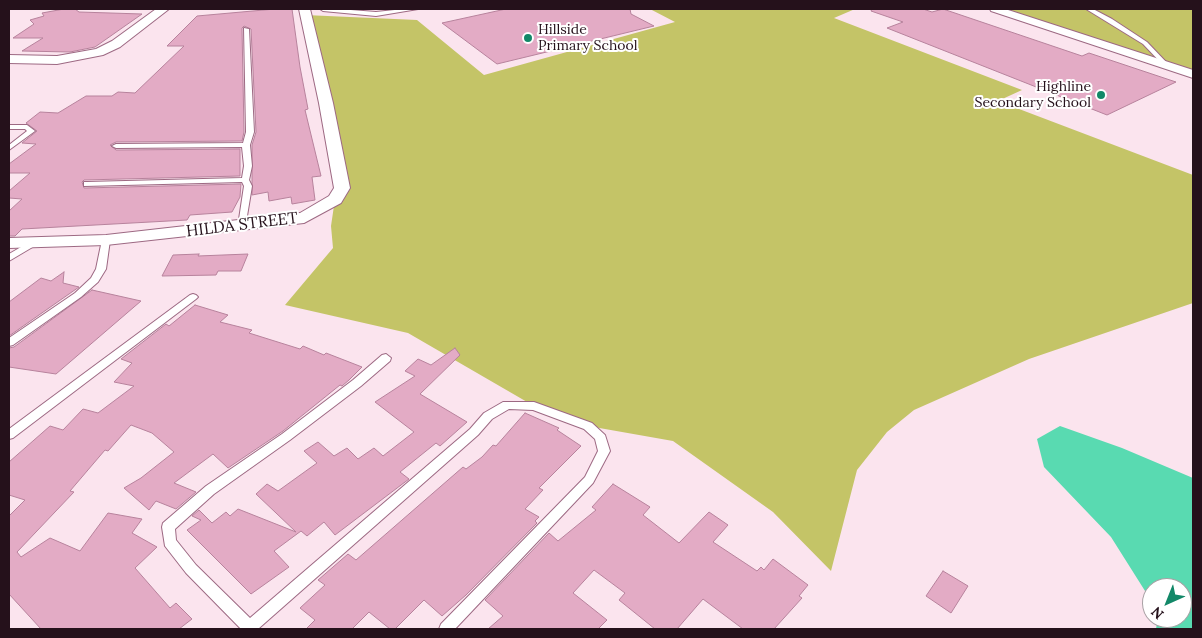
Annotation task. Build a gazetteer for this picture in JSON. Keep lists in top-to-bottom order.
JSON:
{
  "streets": {
    "street": ["HILDA STREET"]
  },
  "places": ["Hillside Primary School", "Highline Secondary School"],
  "north": "bottom left"
}
